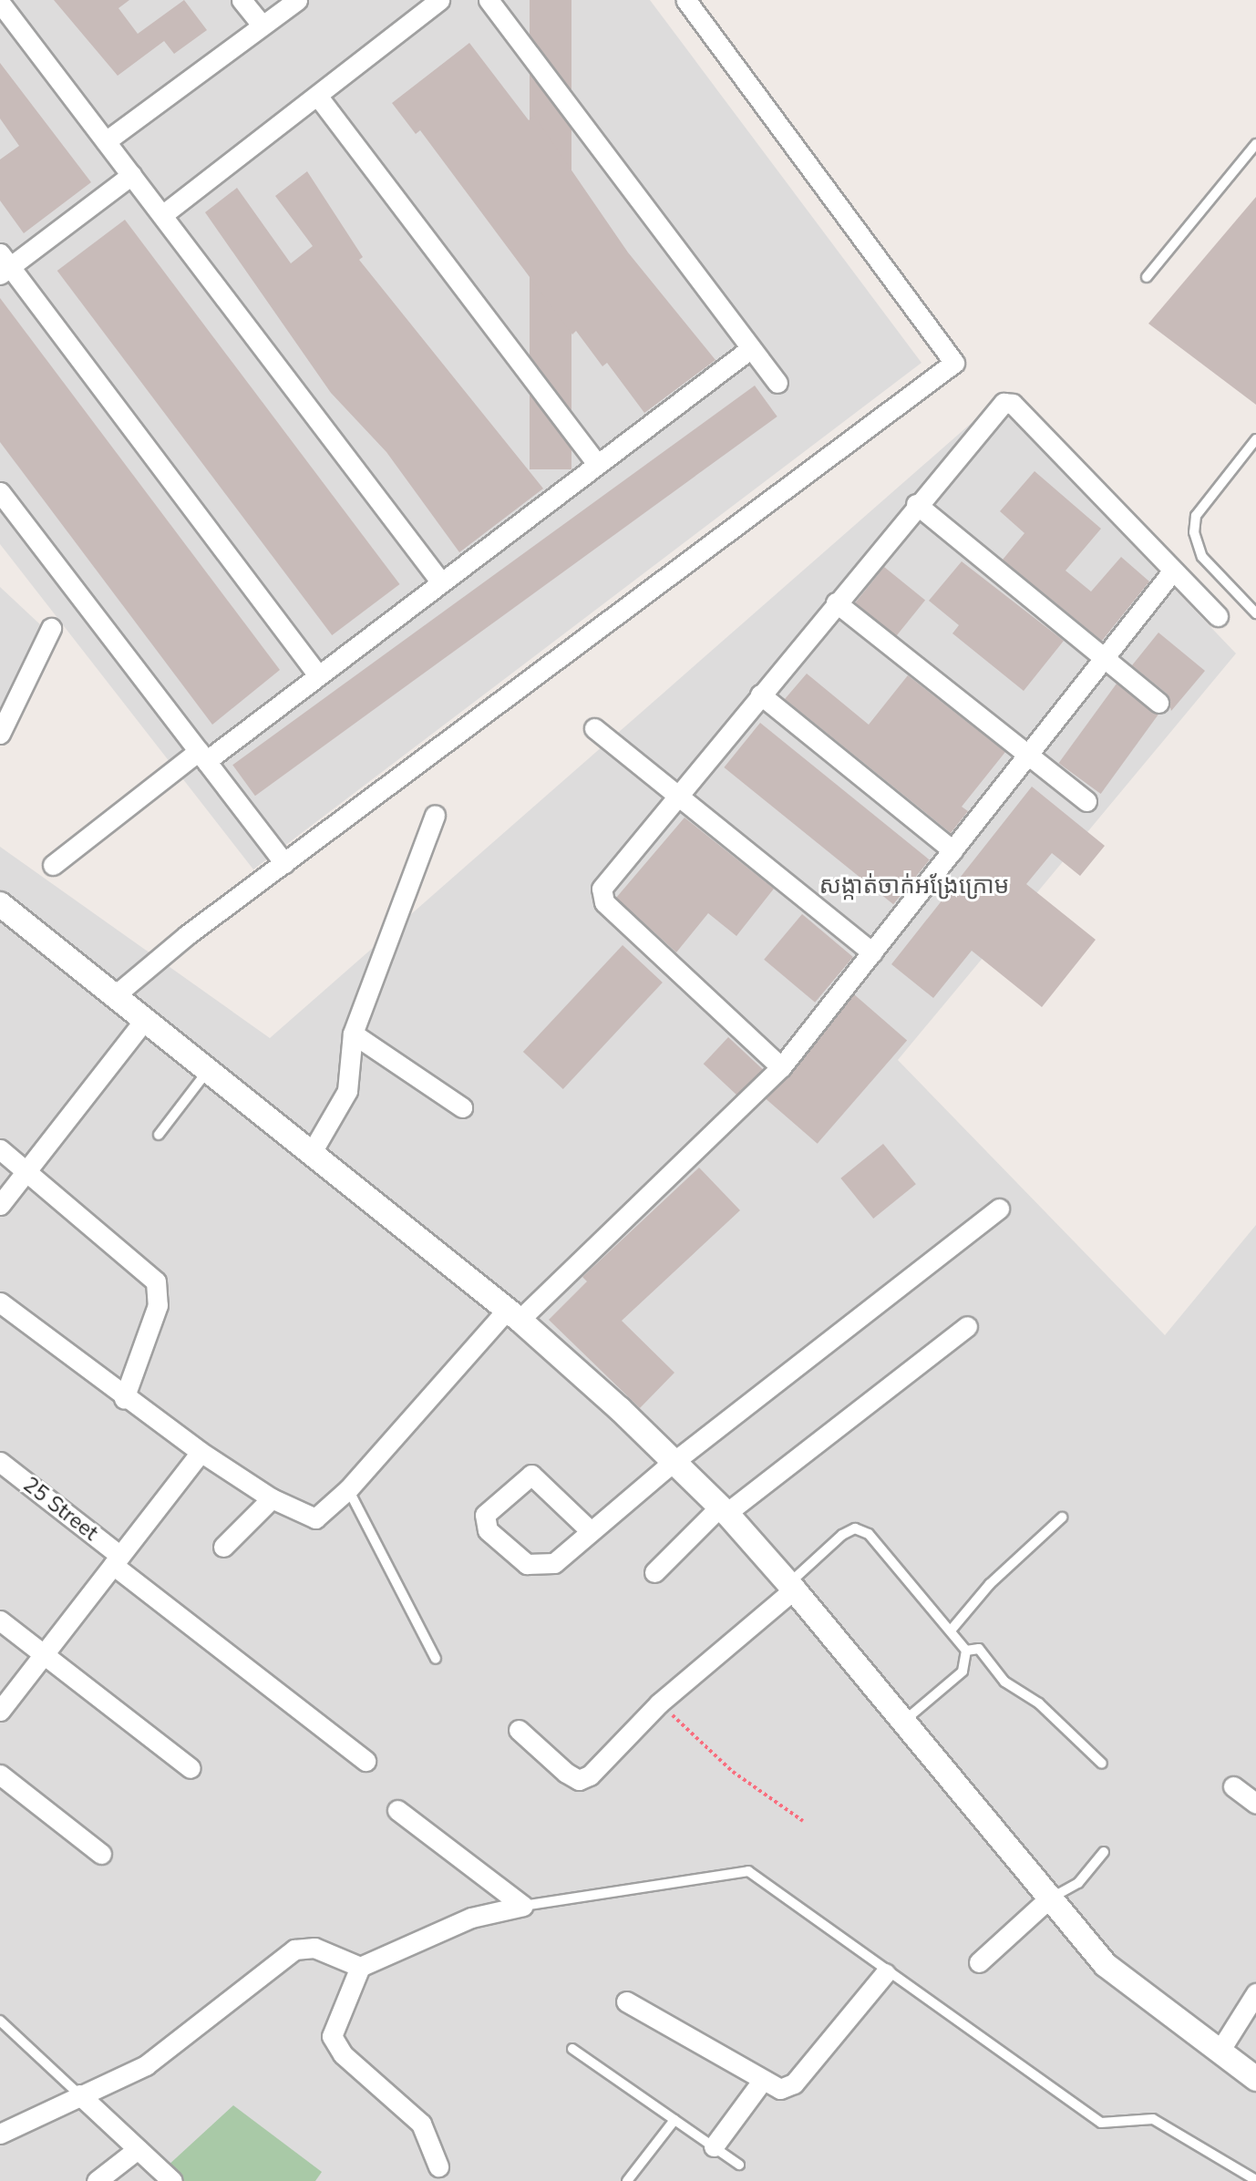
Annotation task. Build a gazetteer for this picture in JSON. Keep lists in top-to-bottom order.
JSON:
{
  "streets": {
    "street": ["25 Street"]
  },
  "districts": ["សង្កាត់ចាក់អង្រែក្រោម"]
}
